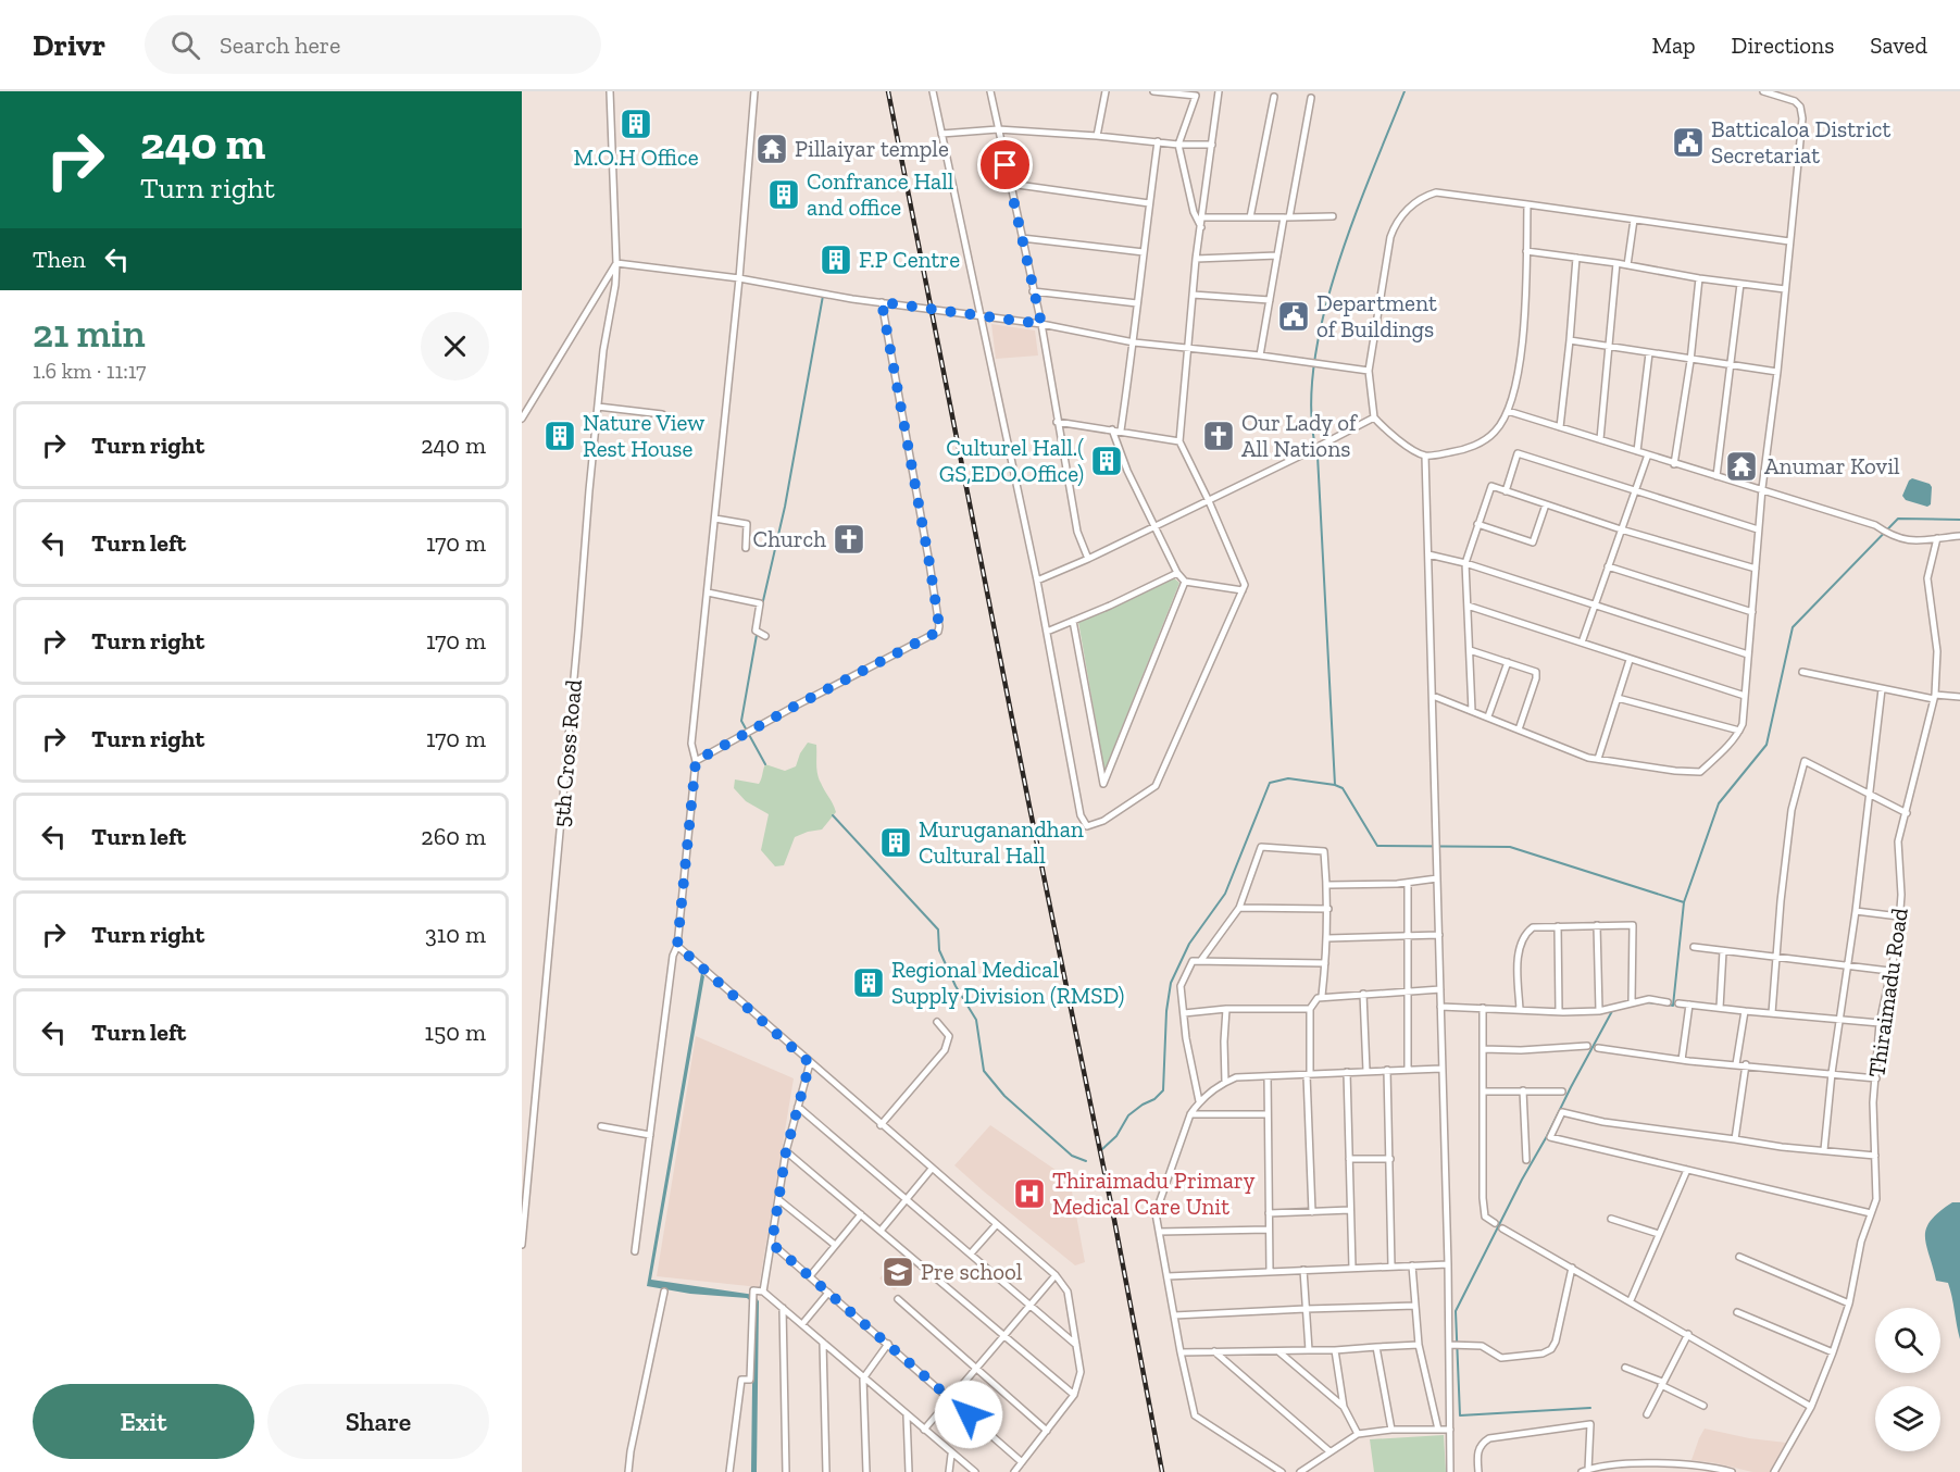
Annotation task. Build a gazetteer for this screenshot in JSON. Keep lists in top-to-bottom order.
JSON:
{
  "streets": {
    "street": ["5th Cross Road", "Thiraimadu Road"]
  },
  "places": {
    "building": [
      "M.O.H Office",
      "Confrance Hall and office",
      "F.P Centre",
      "Nature View Rest House",
      "Culturel Hall.( GS,EDO.Office)",
      "Muruganandhan Cultural Hall",
      "Regional Medical Supply Division (RMSD)"
    ],
    "public building": ["Batticaloa District Secretariat", "Department of Buildings"],
    "temple": ["Pillaiyar temple", "Anumar Kovil"],
    "church": ["Our Lady of All Nations", "Church"],
    "hospital": ["Thiraimadu Primary Medical Care Unit"],
    "school or university": ["Pre school"]
  },
  "page": {
    "header": "Drivr",
    "search": "Search here",
    "nav": ["Map", "Directions", "Saved"],
    "turn": ["240 m", "Turn right"],
    "then": "Then",
    "heading": ["21 min", "1.6 km · 11:17"],
    "list": [
      {
        "name": "Turn right",
        "value": "240 m"
      },
      {
        "name": "Turn left",
        "value": "170 m"
      },
      {
        "name": "Turn right",
        "value": "170 m"
      },
      {
        "name": "Turn right",
        "value": "170 m"
      },
      {
        "name": "Turn left",
        "value": "260 m"
      },
      {
        "name": "Turn right",
        "value": "310 m"
      },
      {
        "name": "Turn left",
        "value": "150 m"
      }
    ],
    "buttons": ["Exit", "Share"]
  }
}
